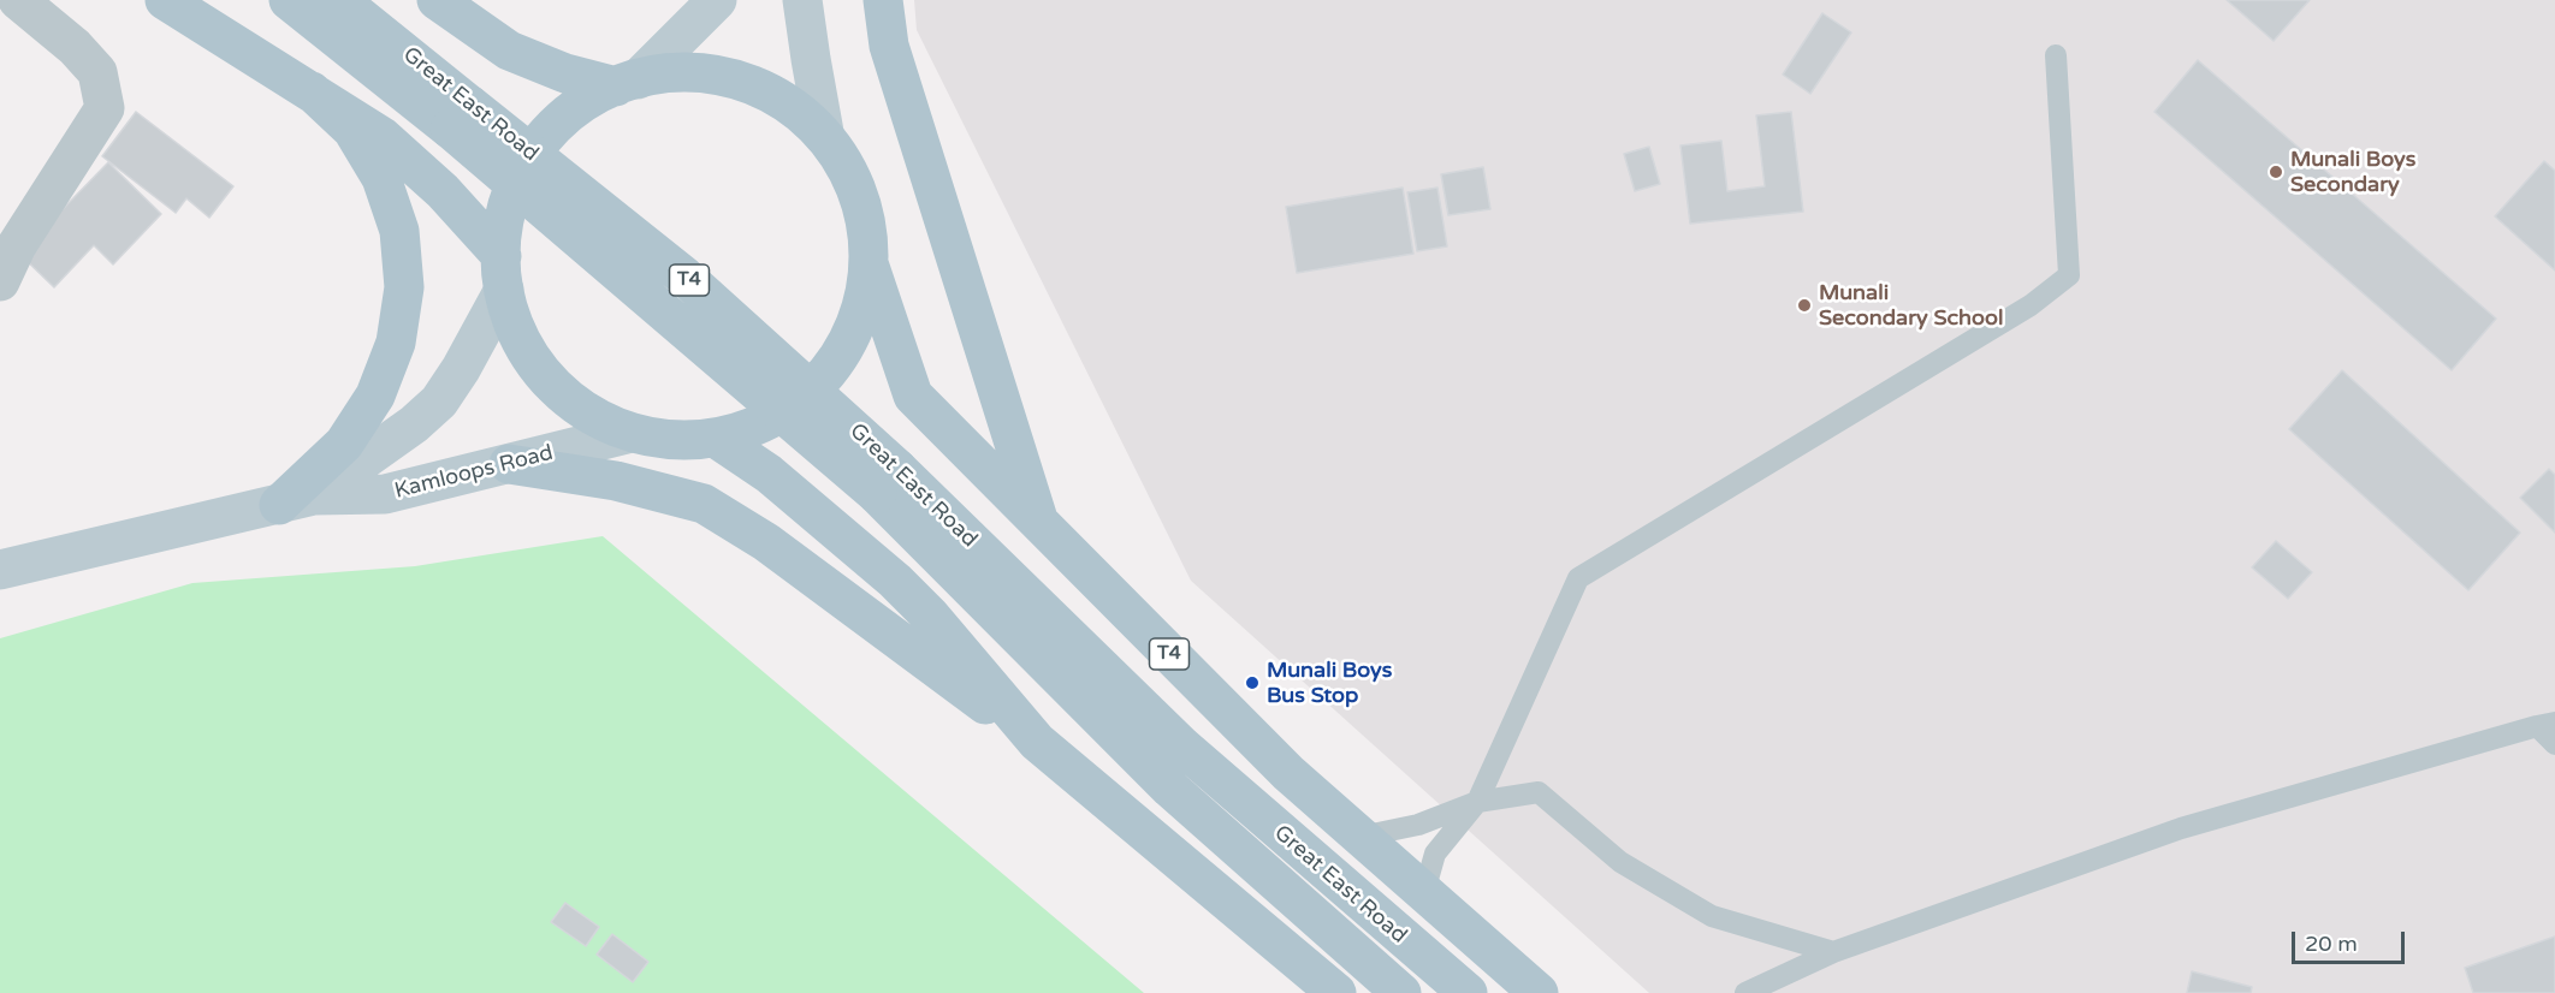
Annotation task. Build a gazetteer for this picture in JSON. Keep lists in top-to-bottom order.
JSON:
{
  "streets": {
    "main road": ["Great East Road", "T4", "Kamloops Road"]
  },
  "places": ["Munali Boys Secondary", "Munali Secondary School", "Munali Boys Bus Stop"],
  "scale_bar": "20 m"
}
